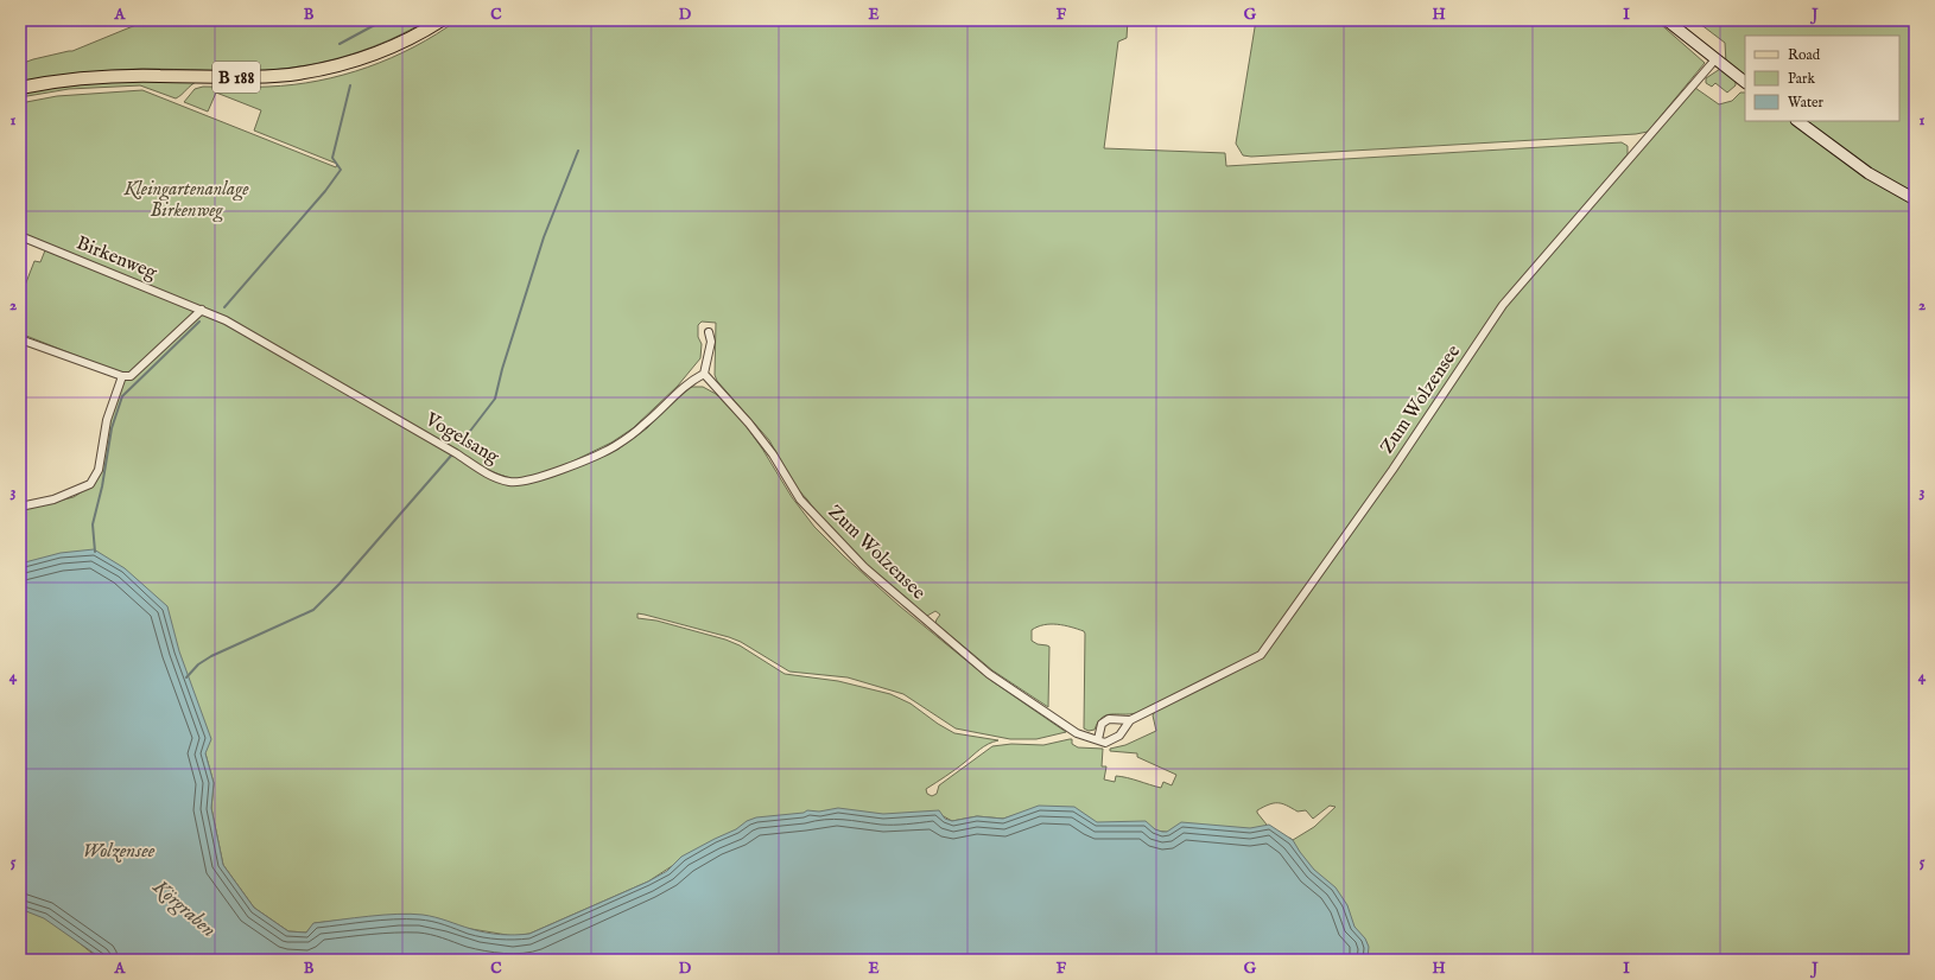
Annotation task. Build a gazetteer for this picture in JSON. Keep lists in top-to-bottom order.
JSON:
{
  "streets": {
    "main road": ["B 188"],
    "street": ["Birkenweg", "Zum Wolzensee", "Vogelsang"]
  },
  "crossings": [
    ["Birkenweg", "Vogelsang"],
    ["Zum Wolzensee", "Vogelsang"]
  ],
  "water": ["Wolzensee", "Körgraben"],
  "parks": ["Kleingartenanlage Birkenweg"],
  "legend": ["Road", "Park", "Water"],
  "grid": {
    "columns": [
      "A",
      "B",
      "C",
      "D",
      "E",
      "F",
      "G",
      "H",
      "I",
      "J"
    ],
    "rows": [
      "1",
      "2",
      "3",
      "4",
      "5"
    ]
  }
}
